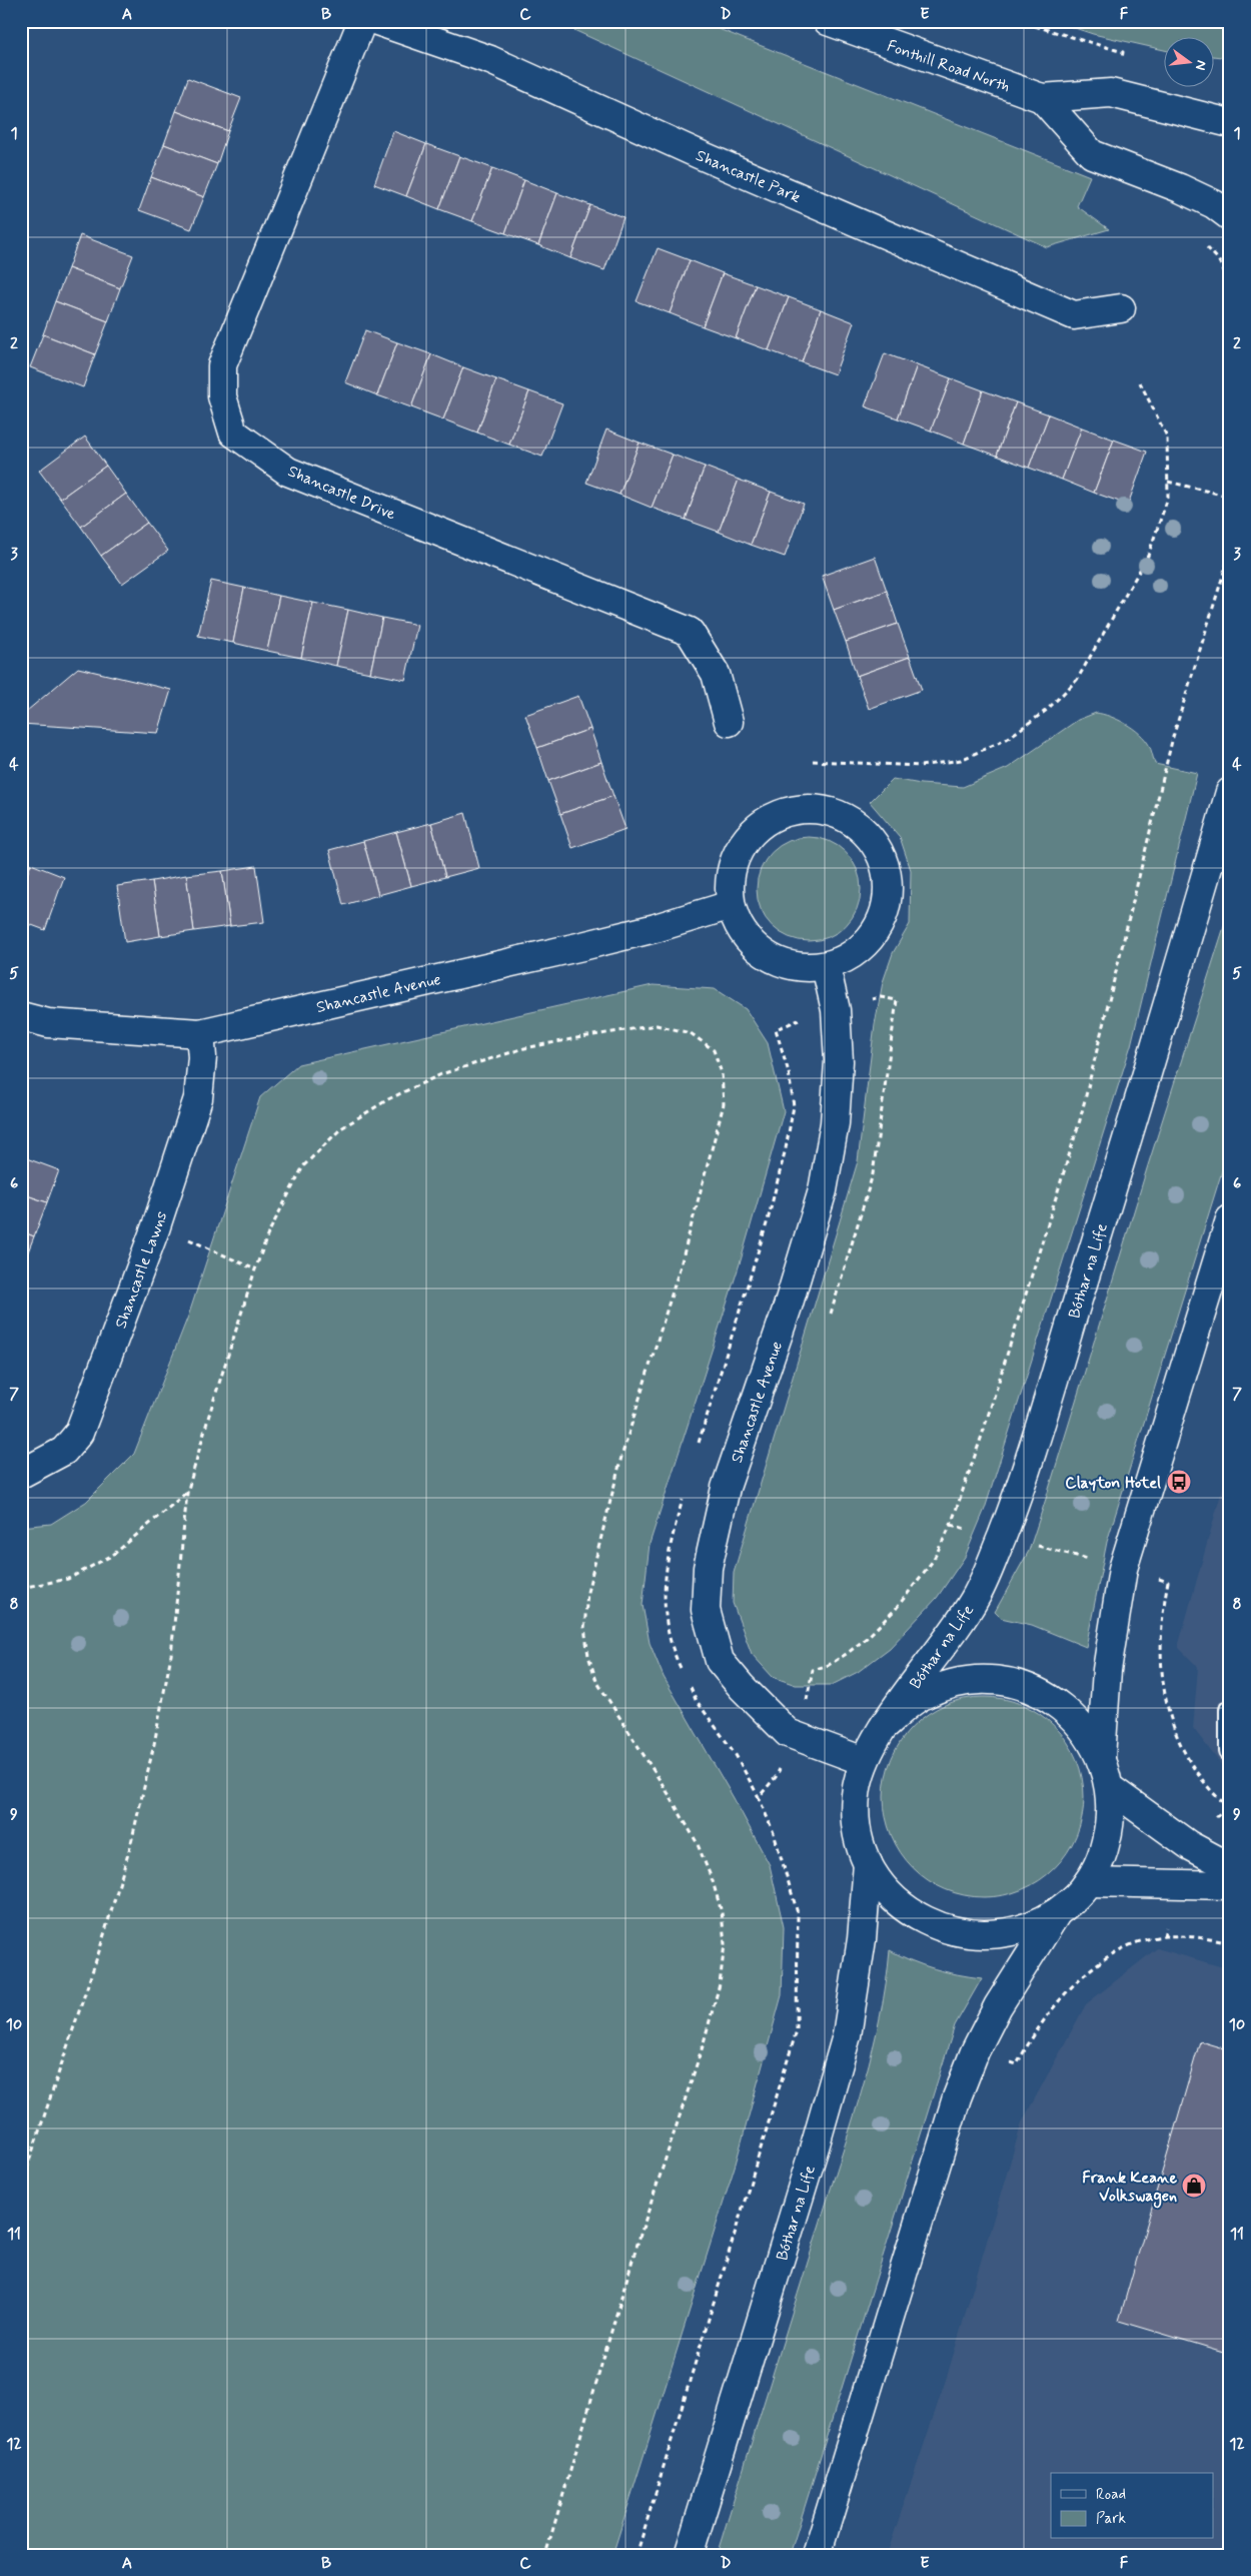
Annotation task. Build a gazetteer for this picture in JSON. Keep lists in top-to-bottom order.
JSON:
{
  "streets": {
    "street": [
      "Fonthill Road North",
      "Shancastle Park",
      "Shancastle Drive",
      "Shancastle Avenue",
      "Shancastle Lawns",
      "Bóthar na Life"
    ]
  },
  "crossings": [
    ["Shancastle Avenue", "Shancastle Lawns"],
    ["Shancastle Avenue", "Bóthar na Life"]
  ],
  "places": {
    "bus stop": ["Clayton Hotel"],
    "shop": ["Frank Keane Volkswagen"]
  },
  "legend": ["Road", "Park"],
  "north": "right",
  "grid": {
    "columns": [
      "A",
      "B",
      "C",
      "D",
      "E",
      "F"
    ],
    "rows": [
      "1",
      "2",
      "3",
      "4",
      "5",
      "6",
      "7",
      "8",
      "9",
      "10",
      "11",
      "12"
    ]
  }
}
